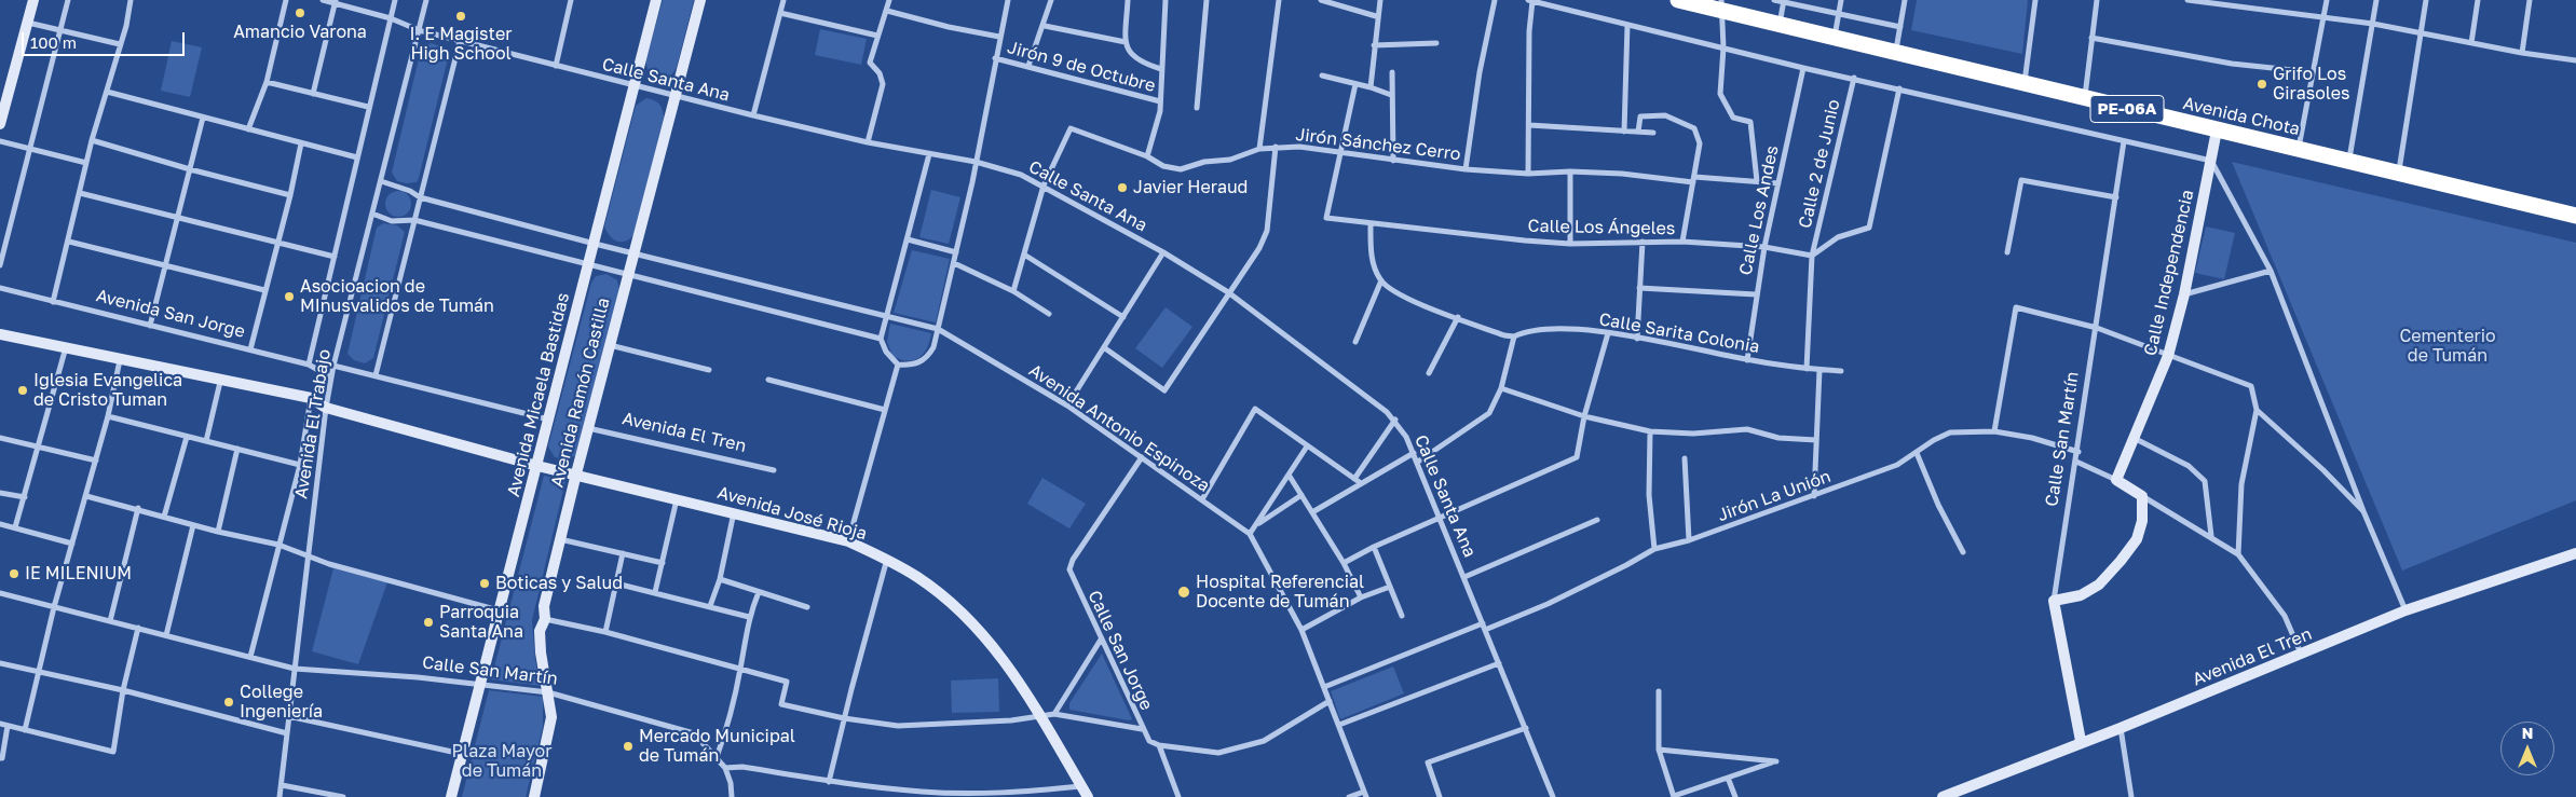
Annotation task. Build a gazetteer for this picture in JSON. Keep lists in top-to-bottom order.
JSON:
{
  "streets": {
    "highway": ["PE-06A", "Avenida Chota"],
    "main road": [
      "Calle Independencia",
      "Avenida Ramón Castilla",
      "Avenida Micaela Bastidas",
      "Avenida El Tren",
      "Calle San Martín",
      "Avenida José Rioja"
    ],
    "street": [
      "Jirón 9 de Octubre",
      "Calle Santa Ana",
      "Jirón Sánchez Cerro",
      "Calle 2 de Junio",
      "Calle Los Andes",
      "Calle Los Ángeles",
      "Avenida San Jorge",
      "Calle Sarita Colonia",
      "Avenida El Trabajo",
      "Avenida Antonio Espinoza",
      "Jirón La Unión",
      "Calle San Jorge"
    ]
  },
  "crossings": [
    ["Jirón 9 de Octubre", "Jirón Sánchez Cerro"],
    ["Calle Santa Ana", "Jirón Sánchez Cerro"],
    ["Calle Santa Ana", "Avenida Ramón Castilla"],
    ["Calle Santa Ana", "Avenida Micaela Bastidas"],
    ["Calle Santa Ana", "Avenida El Trabajo"],
    ["Calle Santa Ana", "Jirón La Unión"],
    ["Avenida Chota", "Calle Independencia"],
    ["Jirón Sánchez Cerro", "Calle Los Andes"],
    ["Jirón Sánchez Cerro", "Calle Los Ángeles"],
    ["Calle 2 de Junio", "Calle Los Ángeles"],
    ["Calle 2 de Junio", "Calle Sarita Colonia"],
    ["Calle Los Andes", "Calle Los Ángeles"],
    ["Calle Los Andes", "Calle Sarita Colonia"],
    ["Avenida San Jorge", "Avenida El Trabajo"],
    ["Avenida Ramón Castilla", "Avenida Antonio Espinoza"],
    ["Avenida Ramón Castilla", "Avenida El Tren"],
    ["Avenida Ramón Castilla", "Calle San Martín"],
    ["Avenida Ramón Castilla", "Avenida José Rioja"],
    ["Avenida Micaela Bastidas", "Avenida Antonio Espinoza"],
    ["Avenida Micaela Bastidas", "Calle San Martín"],
    ["Avenida Micaela Bastidas", "Avenida José Rioja"],
    ["Avenida El Trabajo", "Avenida Antonio Espinoza"],
    ["Avenida El Trabajo", "Calle San Martín"],
    ["Avenida Antonio Espinoza", "Calle San Jorge"],
    ["Avenida El Tren", "Calle San Martín"],
    ["Calle San Martín", "Jirón La Unión"]
  ],
  "parks": ["Cementerio de Tumán", "Plaza Mayor de Tumán"],
  "places": [
    "Amancio Varona",
    "I. E Magister High School",
    "Grifo Los Girasoles",
    "Javier Heraud",
    "Asocioacion de MInusvalidos de Tumán",
    "Iglesia Evangelica de Cristo Tuman",
    "IE MILENIUM",
    "Boticas y Salud",
    "Hospital Referencial Docente de Tumán",
    "Parroquia Santa Ana",
    "College Ingeniería",
    "Mercado Municipal de Tumán"
  ],
  "scale_bar": "100 m",
  "north": "top"
}
